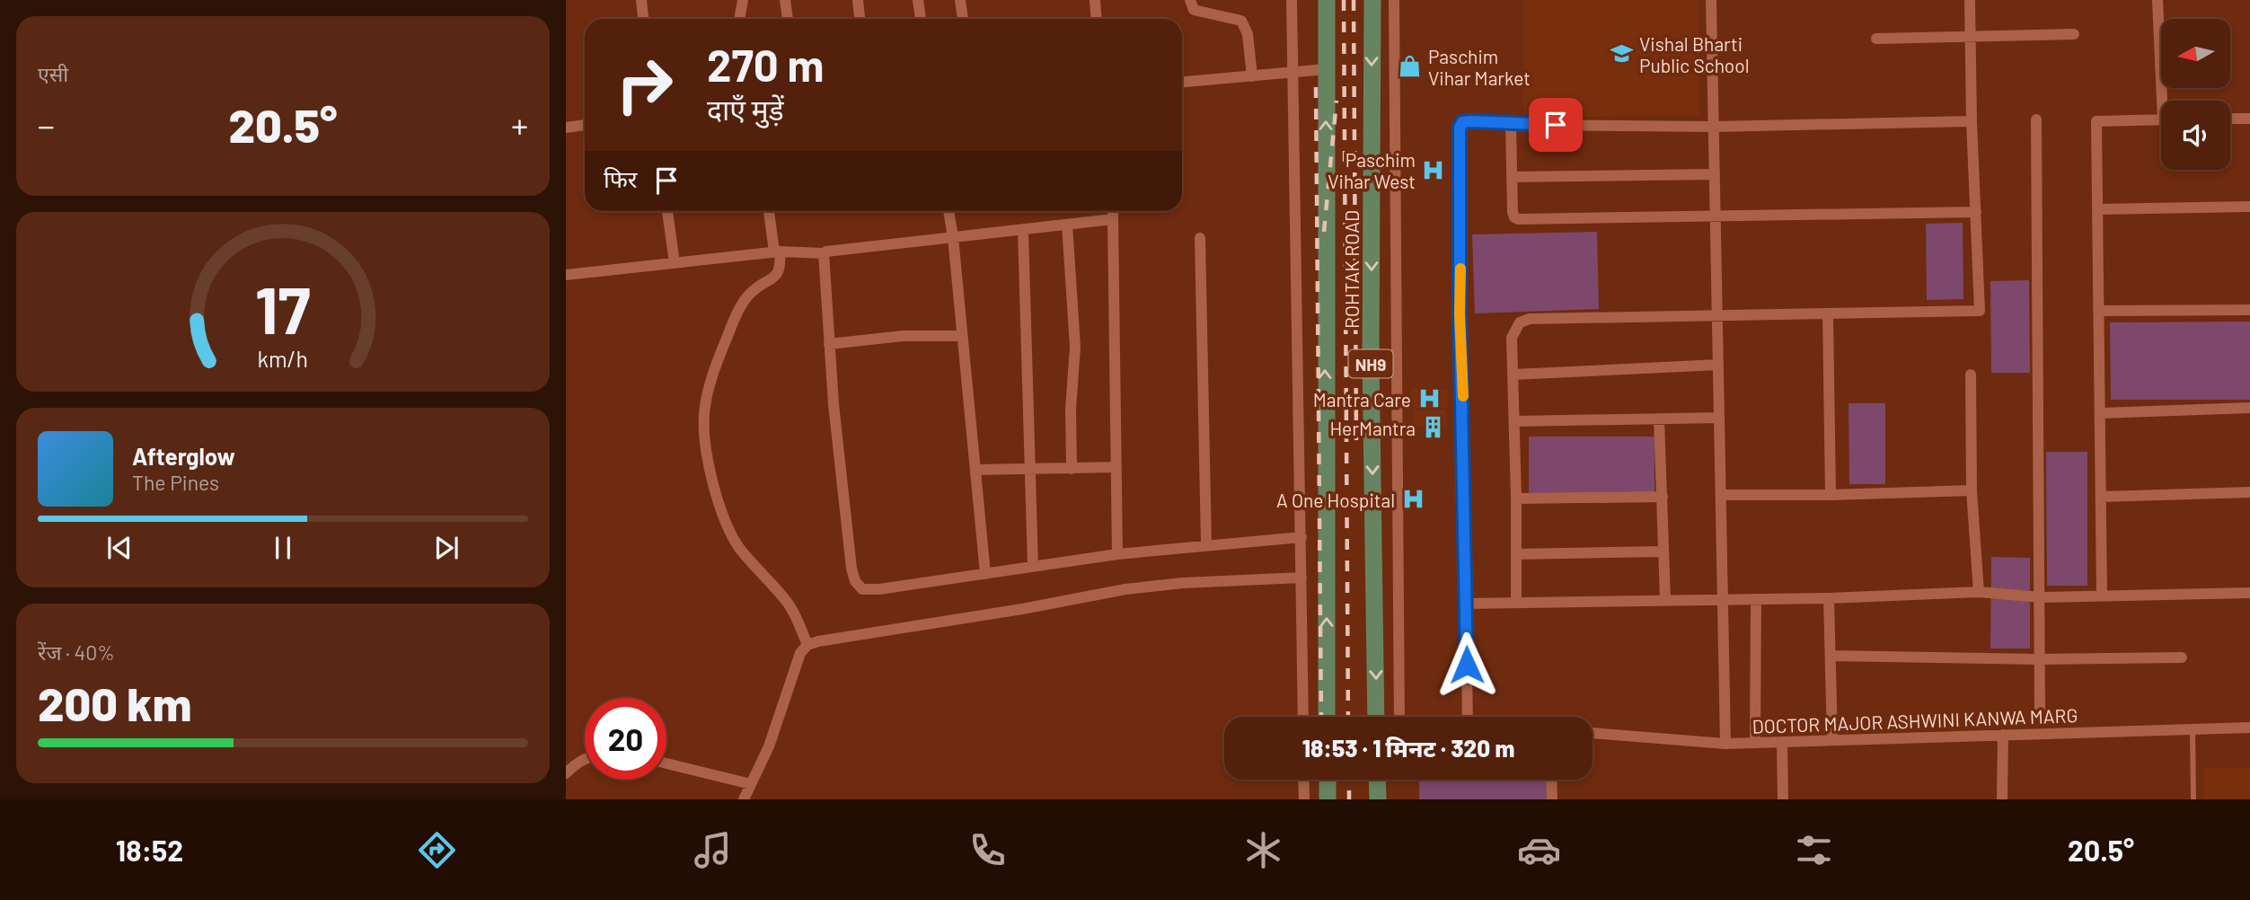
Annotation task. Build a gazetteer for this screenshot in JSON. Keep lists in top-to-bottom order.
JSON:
{
  "streets": {
    "main road": ["ROHTAK ROAD", "NH9"],
    "street": ["DOCTOR MAJOR ASHWINI KANWA MARG"]
  },
  "places": {
    "school or university": ["Vishal Bharti Public School"],
    "shop": ["Paschim Vihar Market"],
    "hospital": ["Paschim Vihar West", "Mantra Care", "A One Hospital"],
    "building": ["HerMantra"]
  },
  "north": "left",
  "page": {
    "tile": [
      "एसी",
      ["रेंज · 40%", "200 km"]
    ],
    "turn": ["270 m", "दाएँ मुड़ें"],
    "heat": ["−", "20.5°", "+"],
    "then": "फिर",
    "song": ["Afterglow", "The Pines"],
    "limit": "20",
    "trip": "18:53 · 1 मिनट · 320 m",
    "tabs": ["18:52", "20.5°"],
    "gauge": ["17", "km/h"]
  }
}
